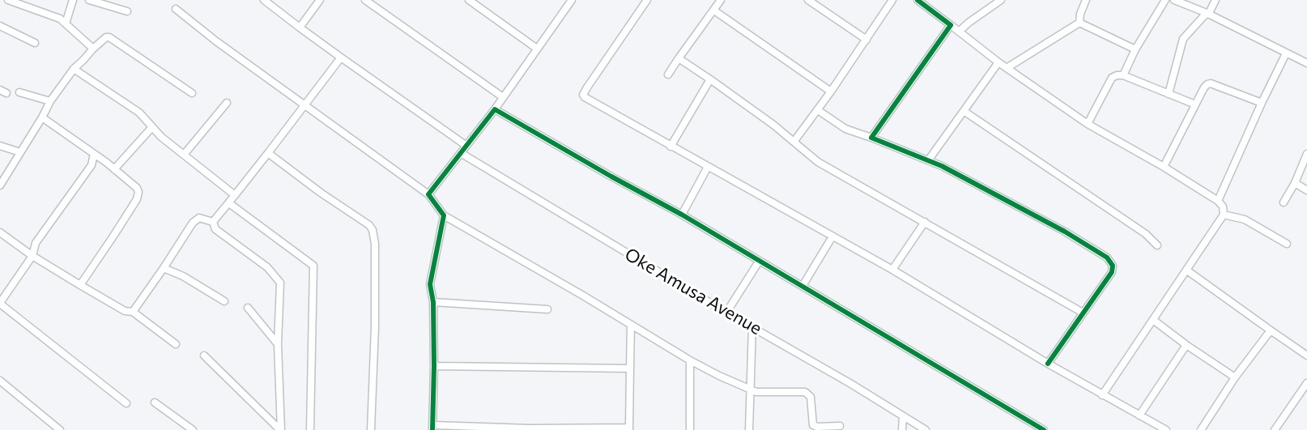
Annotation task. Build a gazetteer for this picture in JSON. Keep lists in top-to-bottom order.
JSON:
{
  "streets": {
    "street": ["Oke Amusa Avenue"]
  }
}
